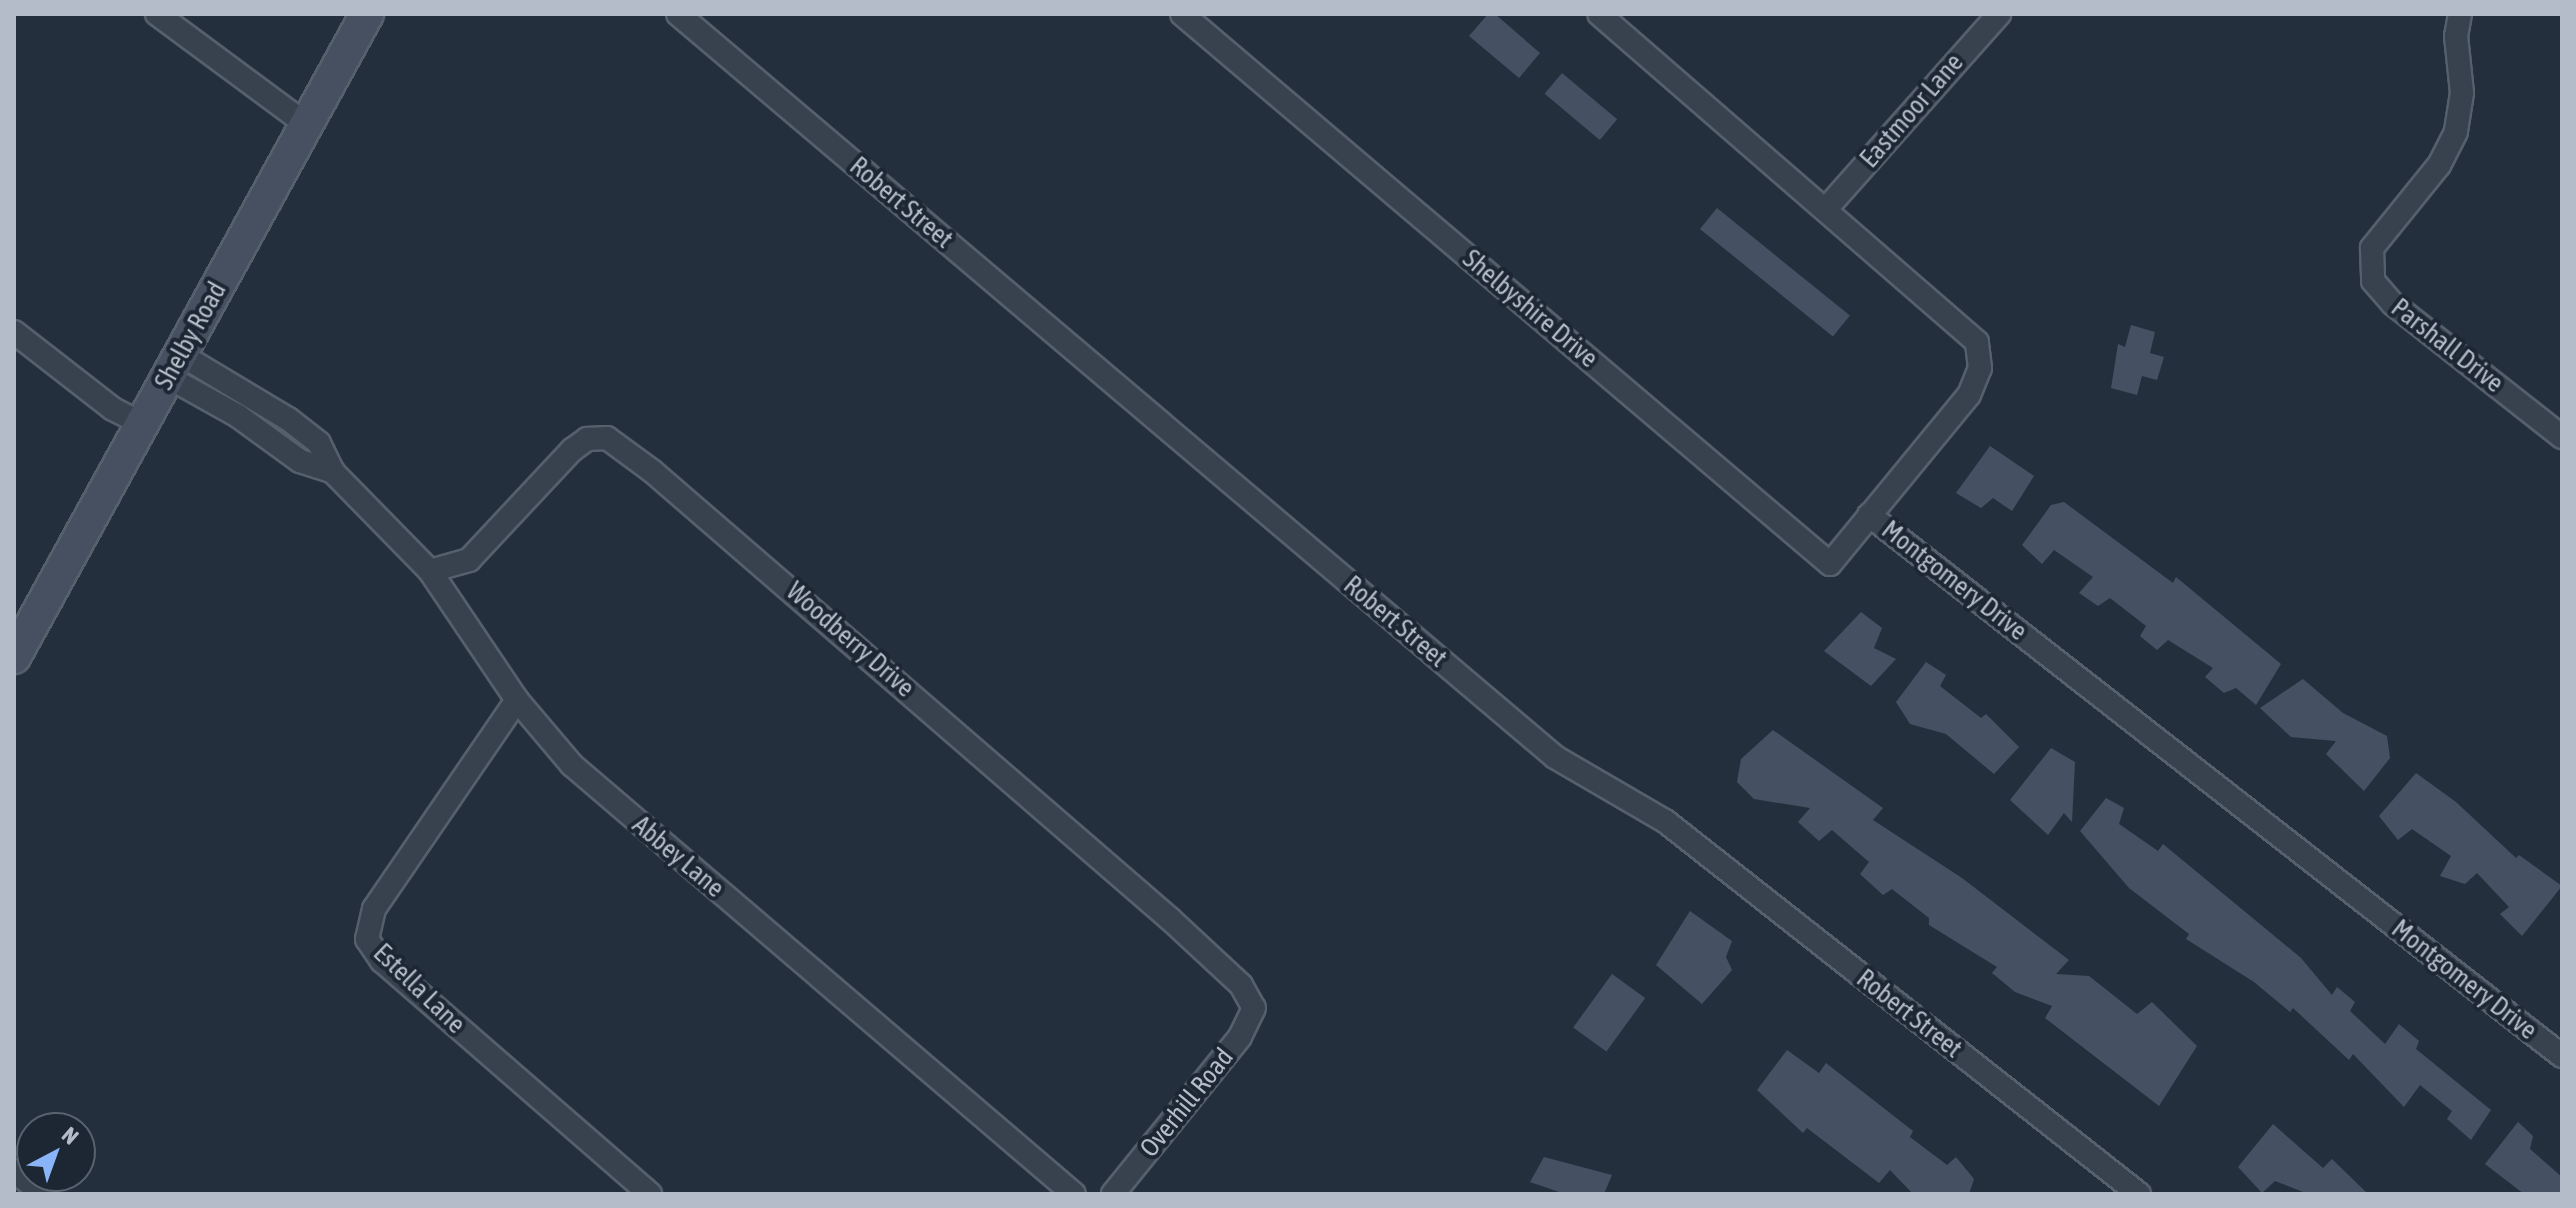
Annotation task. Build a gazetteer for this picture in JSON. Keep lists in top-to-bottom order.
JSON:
{
  "streets": {
    "street": [
      "Eastmoor Lane",
      "Robert Street",
      "Shelbyshire Drive",
      "Shelby Road",
      "Parshall Drive",
      "Montgomery Drive",
      "Woodberry Drive",
      "Abbey Lane",
      "Estella Lane",
      "Overhill Road"
    ]
  },
  "crossings": [
    ["Eastmoor Lane", "Montgomery Drive"],
    ["Shelbyshire Drive", "Montgomery Drive"],
    ["Shelby Road", "Abbey Lane"],
    ["Woodberry Drive", "Abbey Lane"],
    ["Woodberry Drive", "Overhill Road"],
    ["Abbey Lane", "Estella Lane"]
  ],
  "north": "top right"
}
